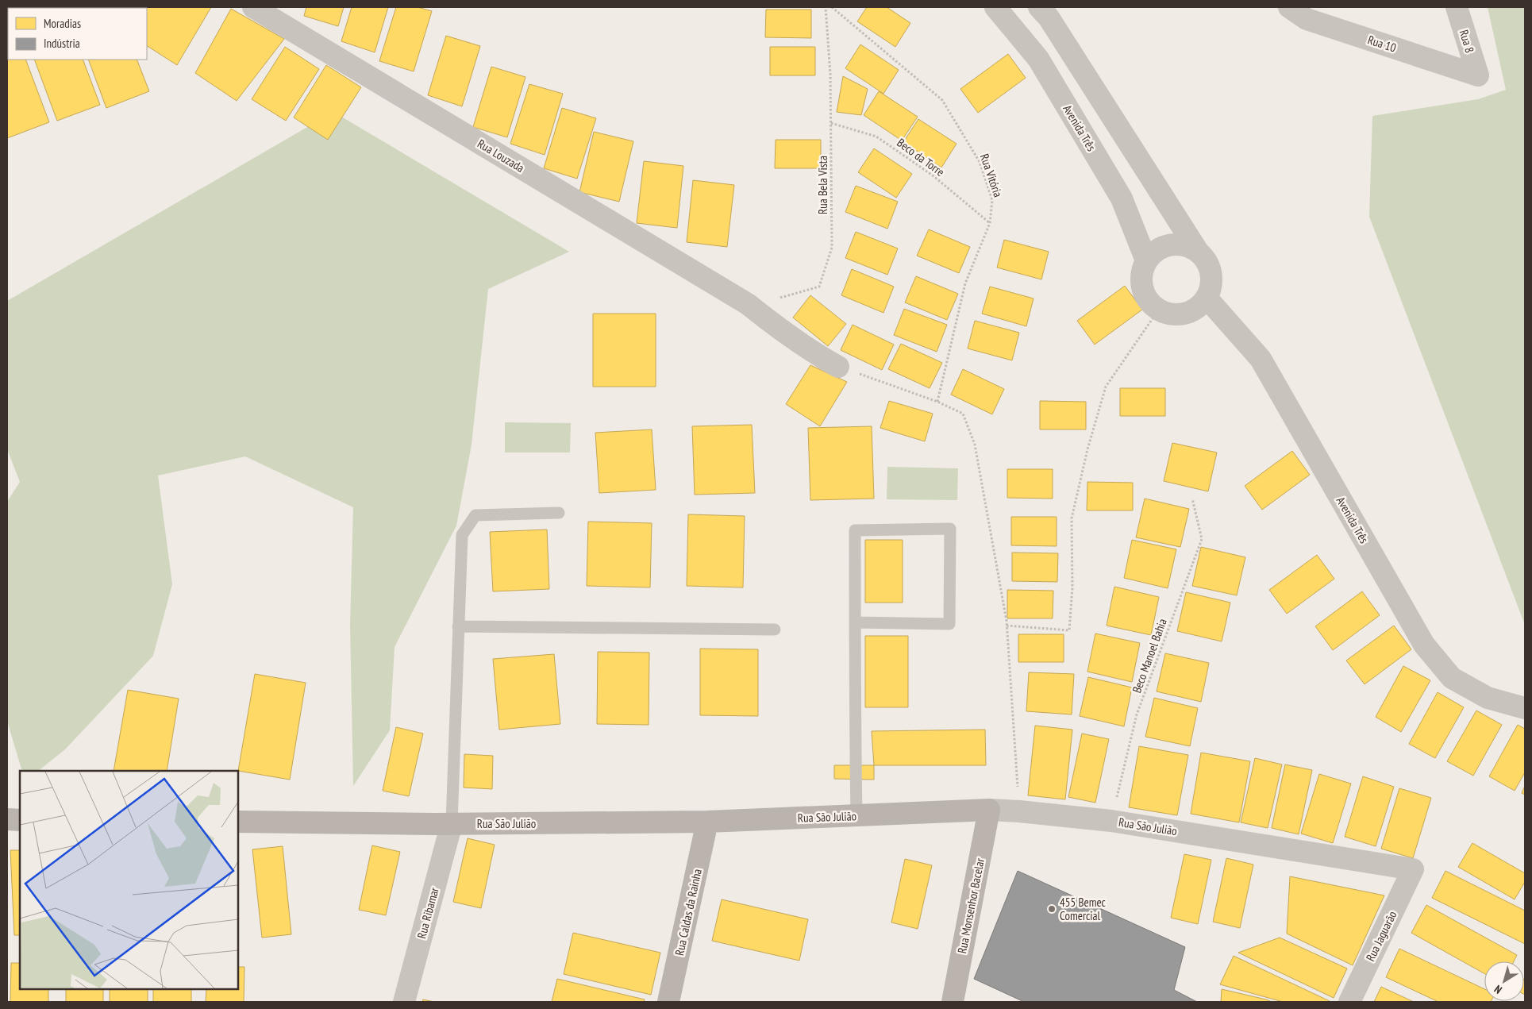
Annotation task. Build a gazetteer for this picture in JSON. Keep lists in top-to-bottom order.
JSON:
{
  "streets": {
    "street": [
      "Rua 8",
      "Rua 10",
      "Avenida Três",
      "Rua Louzada",
      "Rua São Julião",
      "Rua Monsenhor Bacelar",
      "Rua Caldas da Rainha",
      "Rua Ribamar",
      "Rua Jaguarão"
    ],
    "path": [
      "Beco da Torre",
      "Rua Vitória",
      "Rua Bela Vista",
      "Beco Manoel Bahia"
    ]
  },
  "crossings": [
    ["Rua 8", "Rua 10"],
    ["Rua Louzada", "Rua Bela Vista"],
    ["Beco da Torre", "Rua Vitória"],
    ["Beco da Torre", "Rua Bela Vista"],
    ["Beco Manoel Bahia", "Rua São Julião"],
    ["Rua São Julião", "Rua Monsenhor Bacelar"],
    ["Rua São Julião", "Rua Caldas da Rainha"],
    ["Rua São Julião", "Rua Ribamar"],
    ["Rua São Julião", "Rua Jaguarão"]
  ],
  "places": ["455 Bemec Comercial"],
  "legend": ["Moradias", "Indústria"],
  "north": "bottom left"
}
